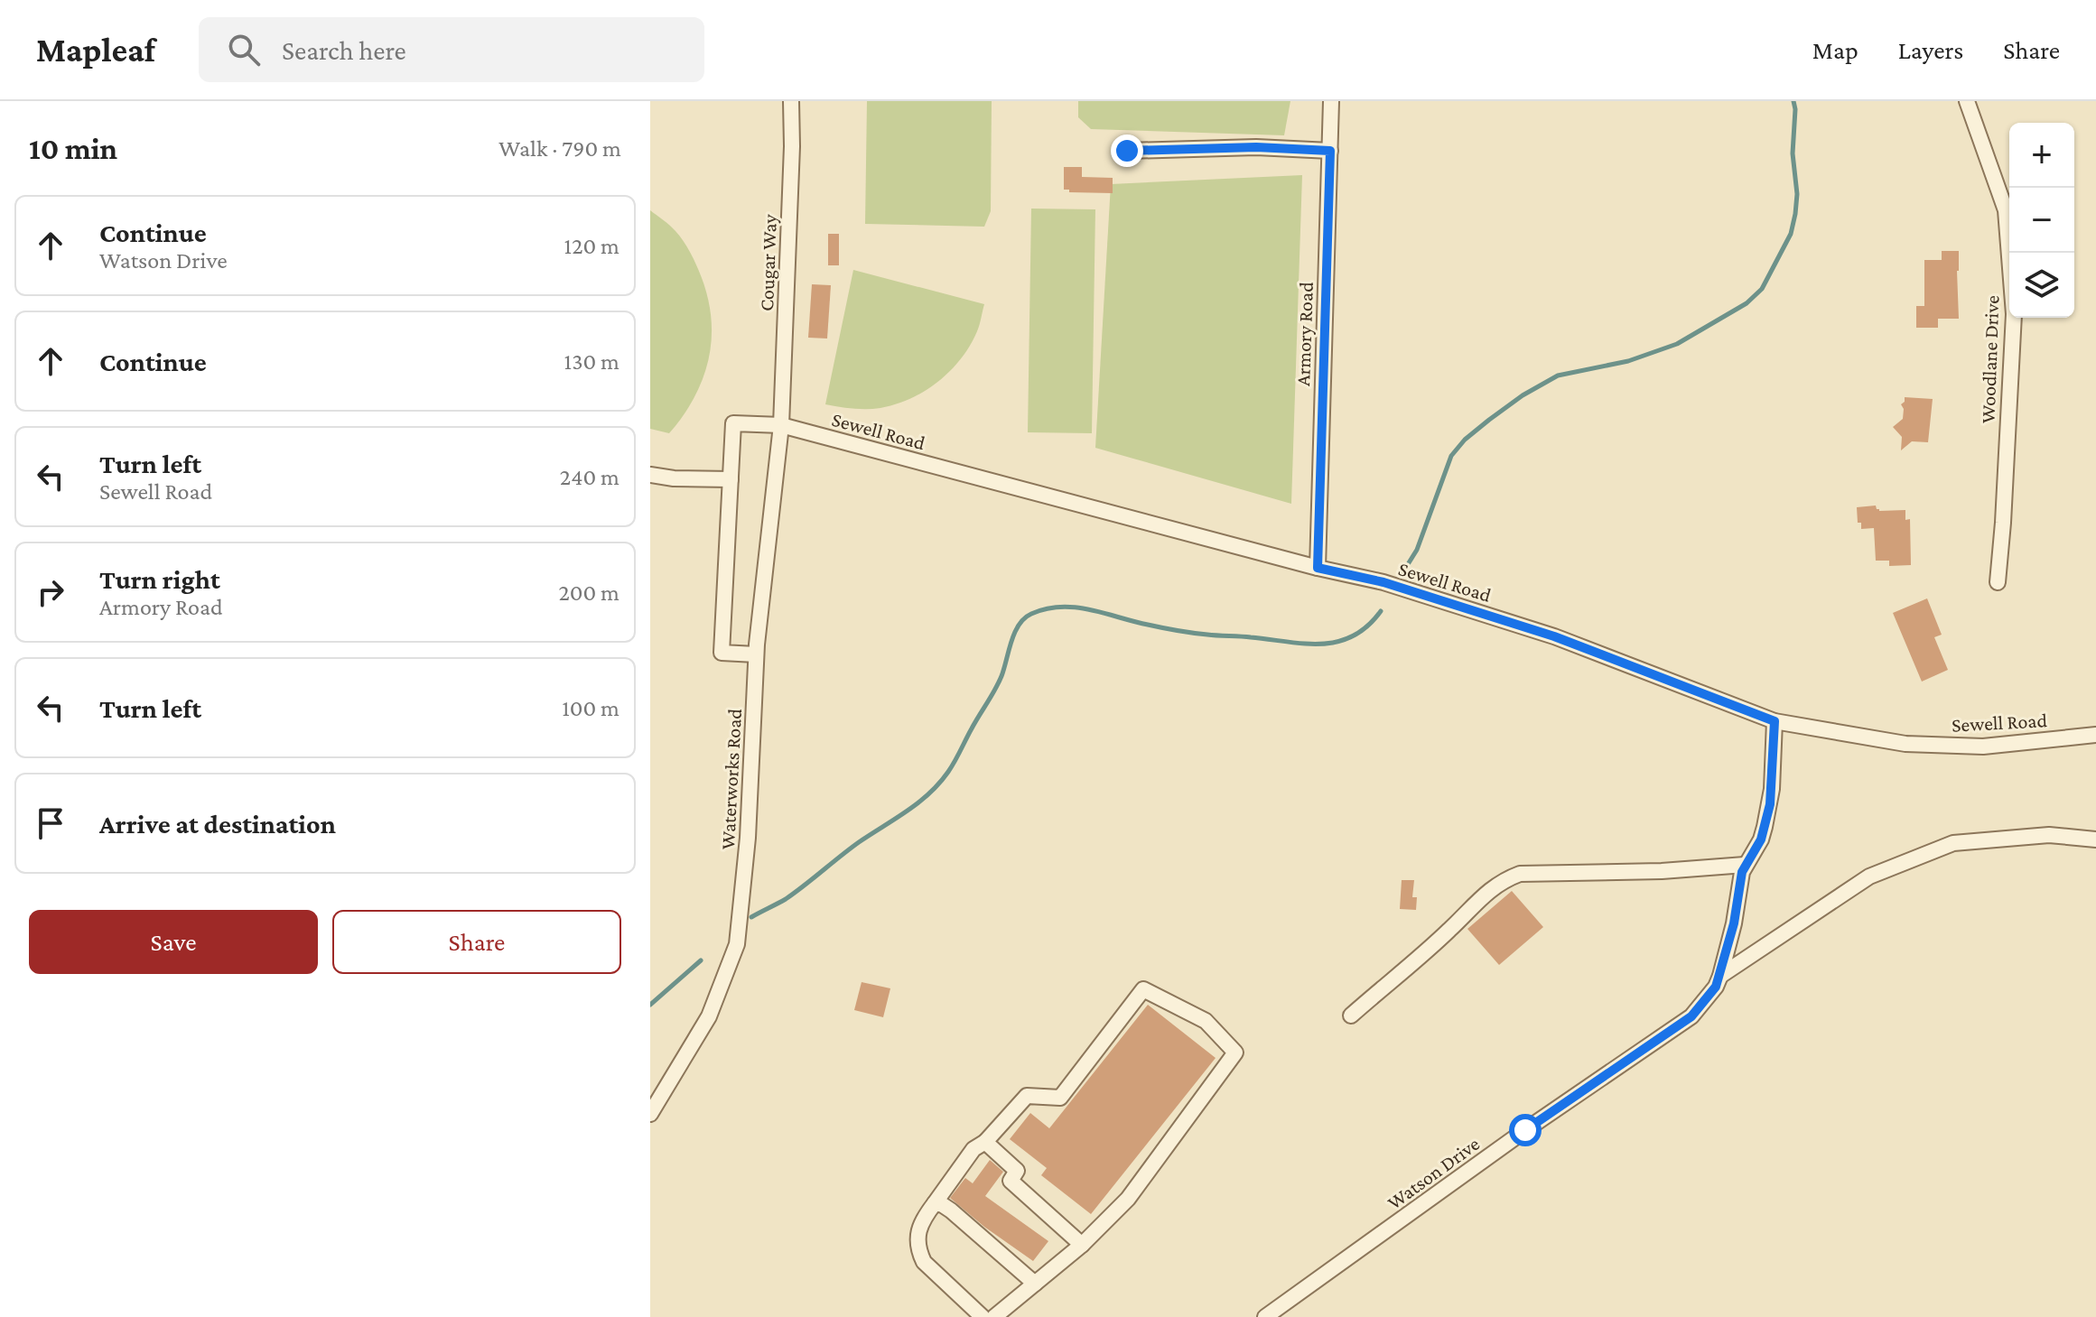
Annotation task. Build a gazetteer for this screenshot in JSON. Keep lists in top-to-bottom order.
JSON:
{
  "streets": {
    "street": [
      "Cougar Way",
      "Armory Road",
      "Woodlane Drive",
      "Sewell Road",
      "Waterworks Road",
      "Watson Drive"
    ]
  },
  "crossings": [
    ["Cougar Way", "Sewell Road"],
    ["Cougar Way", "Waterworks Road"],
    ["Armory Road", "Sewell Road"],
    ["Sewell Road", "Waterworks Road"]
  ],
  "page": {
    "header": "Mapleaf",
    "search": "Search here",
    "nav": ["Map", "Layers", "Share"],
    "heading": ["10 min", "Walk · 790 m"],
    "map_buttons": ["+", "−"],
    "list": [
      ["Continue", "Watson Drive", "120 m"],
      ["Continue", "130 m"],
      ["Turn left", "Sewell Road", "240 m"],
      ["Turn right", "Armory Road", "200 m"],
      ["Turn left", "100 m"],
      "Arrive at destination"
    ],
    "buttons": ["Save", "Share"]
  }
}
